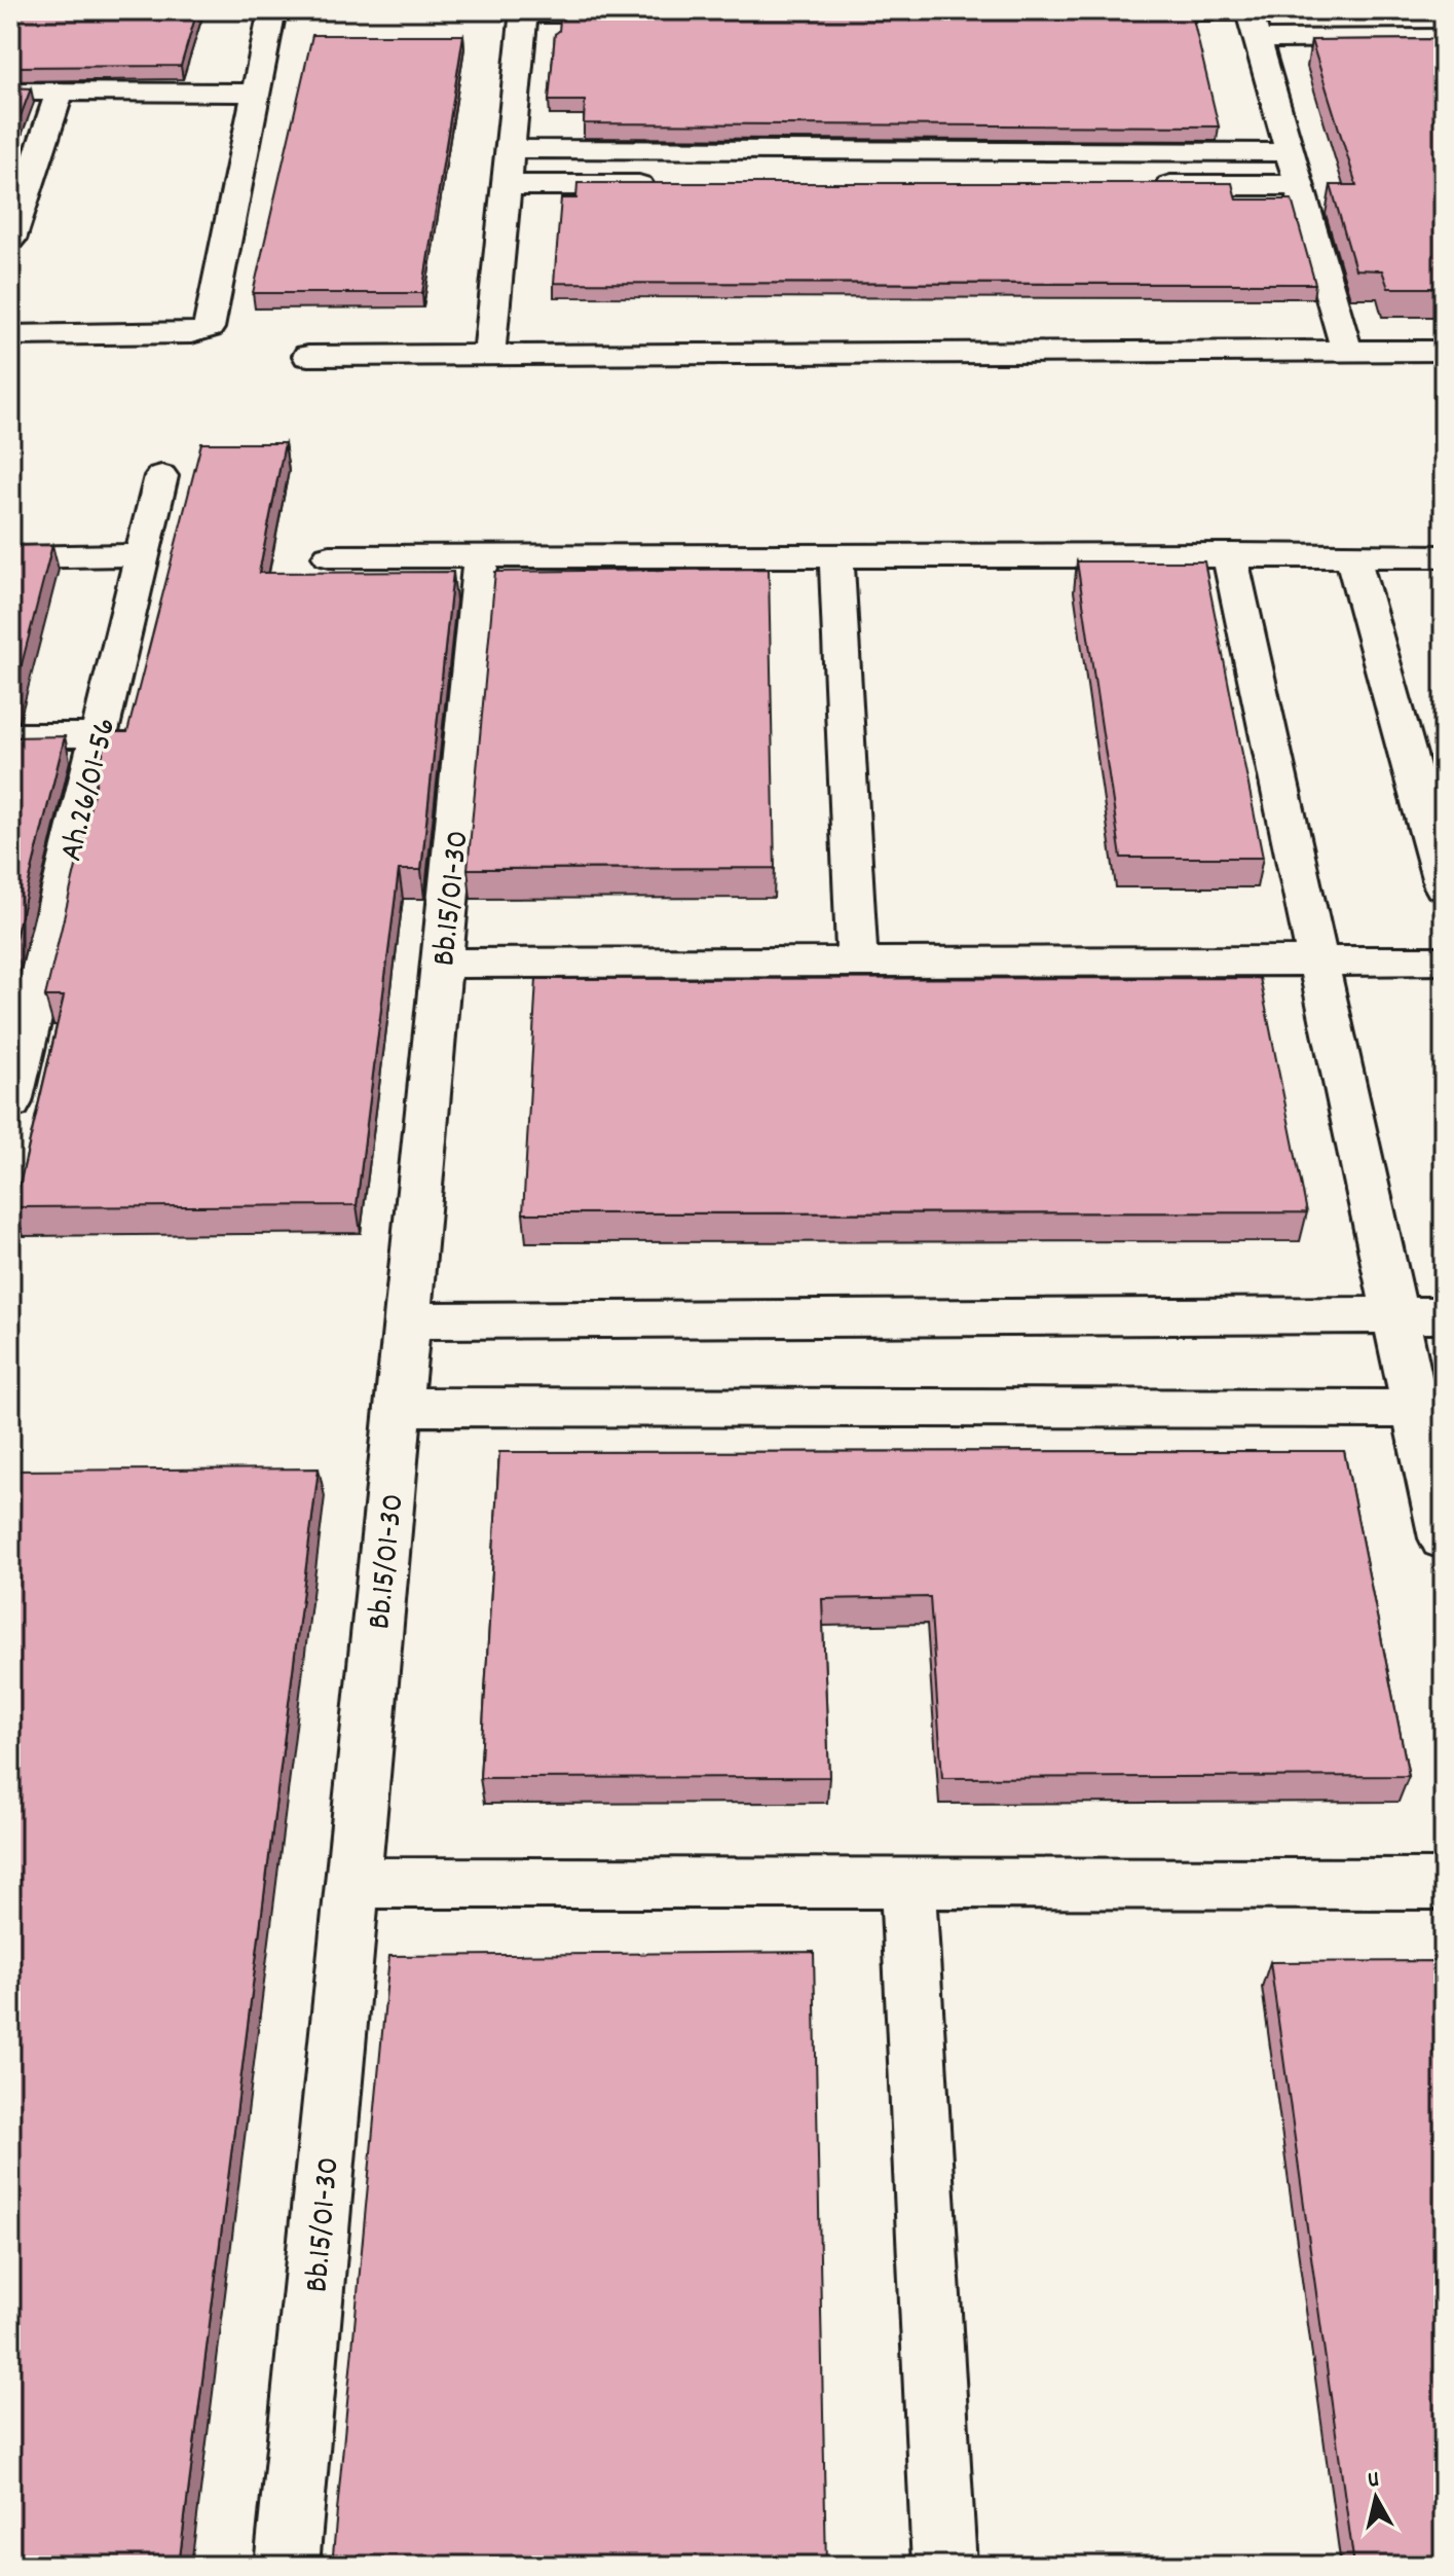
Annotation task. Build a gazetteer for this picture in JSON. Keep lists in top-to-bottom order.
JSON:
{
  "streets": {
    "street": ["Ah.26/01-56", "Bb.15/01-30"]
  },
  "north": "top"
}
